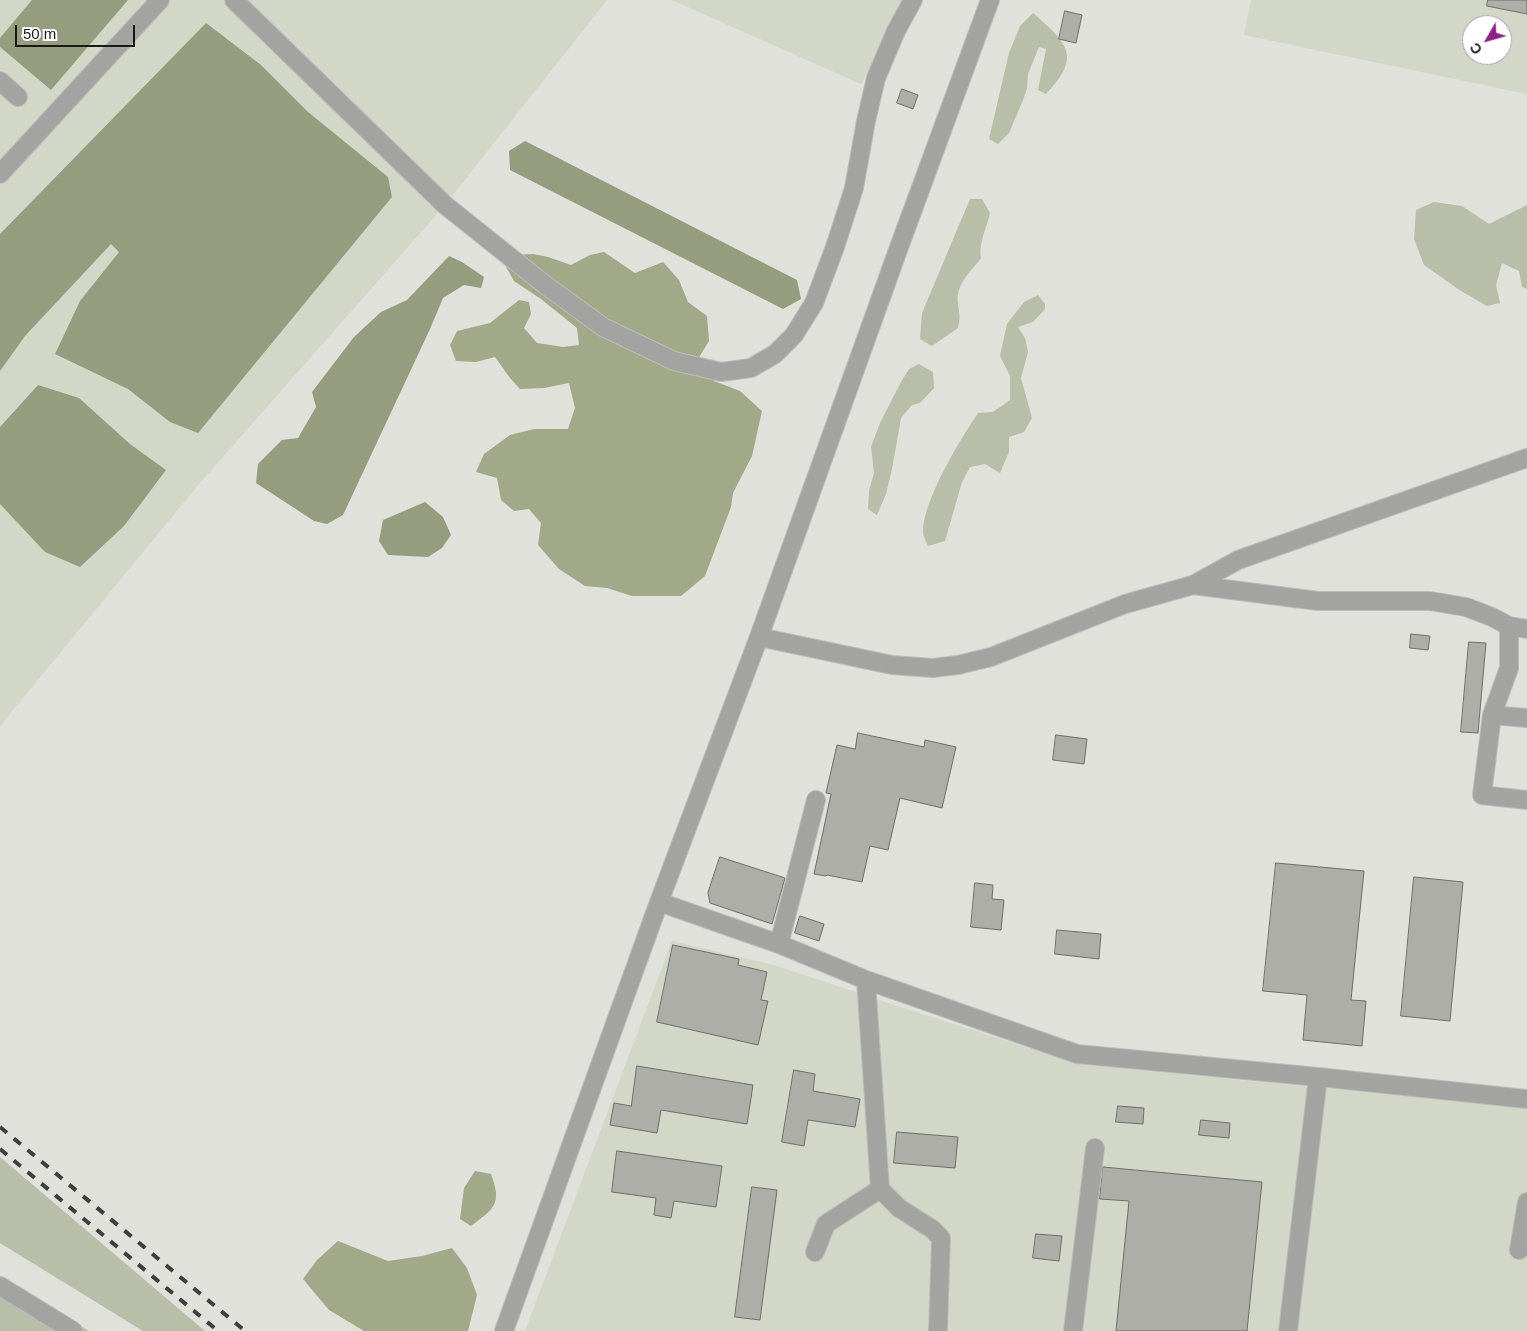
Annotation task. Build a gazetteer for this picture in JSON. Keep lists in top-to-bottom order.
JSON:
{
  "scale_bar": "50 m",
  "north": "bottom left"
}
